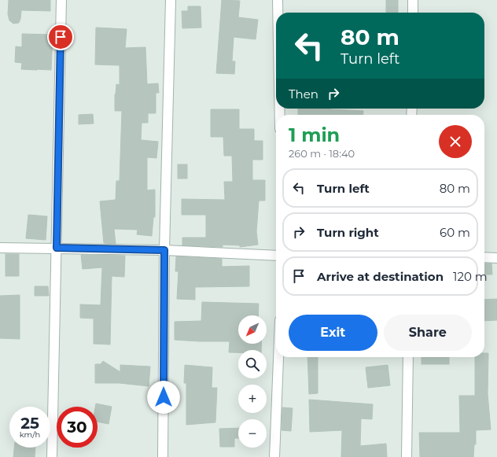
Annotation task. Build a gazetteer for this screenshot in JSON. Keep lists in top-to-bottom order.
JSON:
{
  "north": "bottom left",
  "page": {
    "turn": ["80 m", "Turn left"],
    "then": "Then",
    "heading": ["1 min", "260 m · 18:40"],
    "list": [
      {
        "name": "Turn left",
        "value": "80 m"
      },
      {
        "name": "Turn right",
        "value": "60 m"
      },
      {
        "name": "Arrive at destination",
        "value": "120 m"
      }
    ],
    "buttons": ["Exit", "Share"],
    "map_buttons": ["+", "−"],
    "speed": "25 km/h",
    "limit": "30"
  }
}
